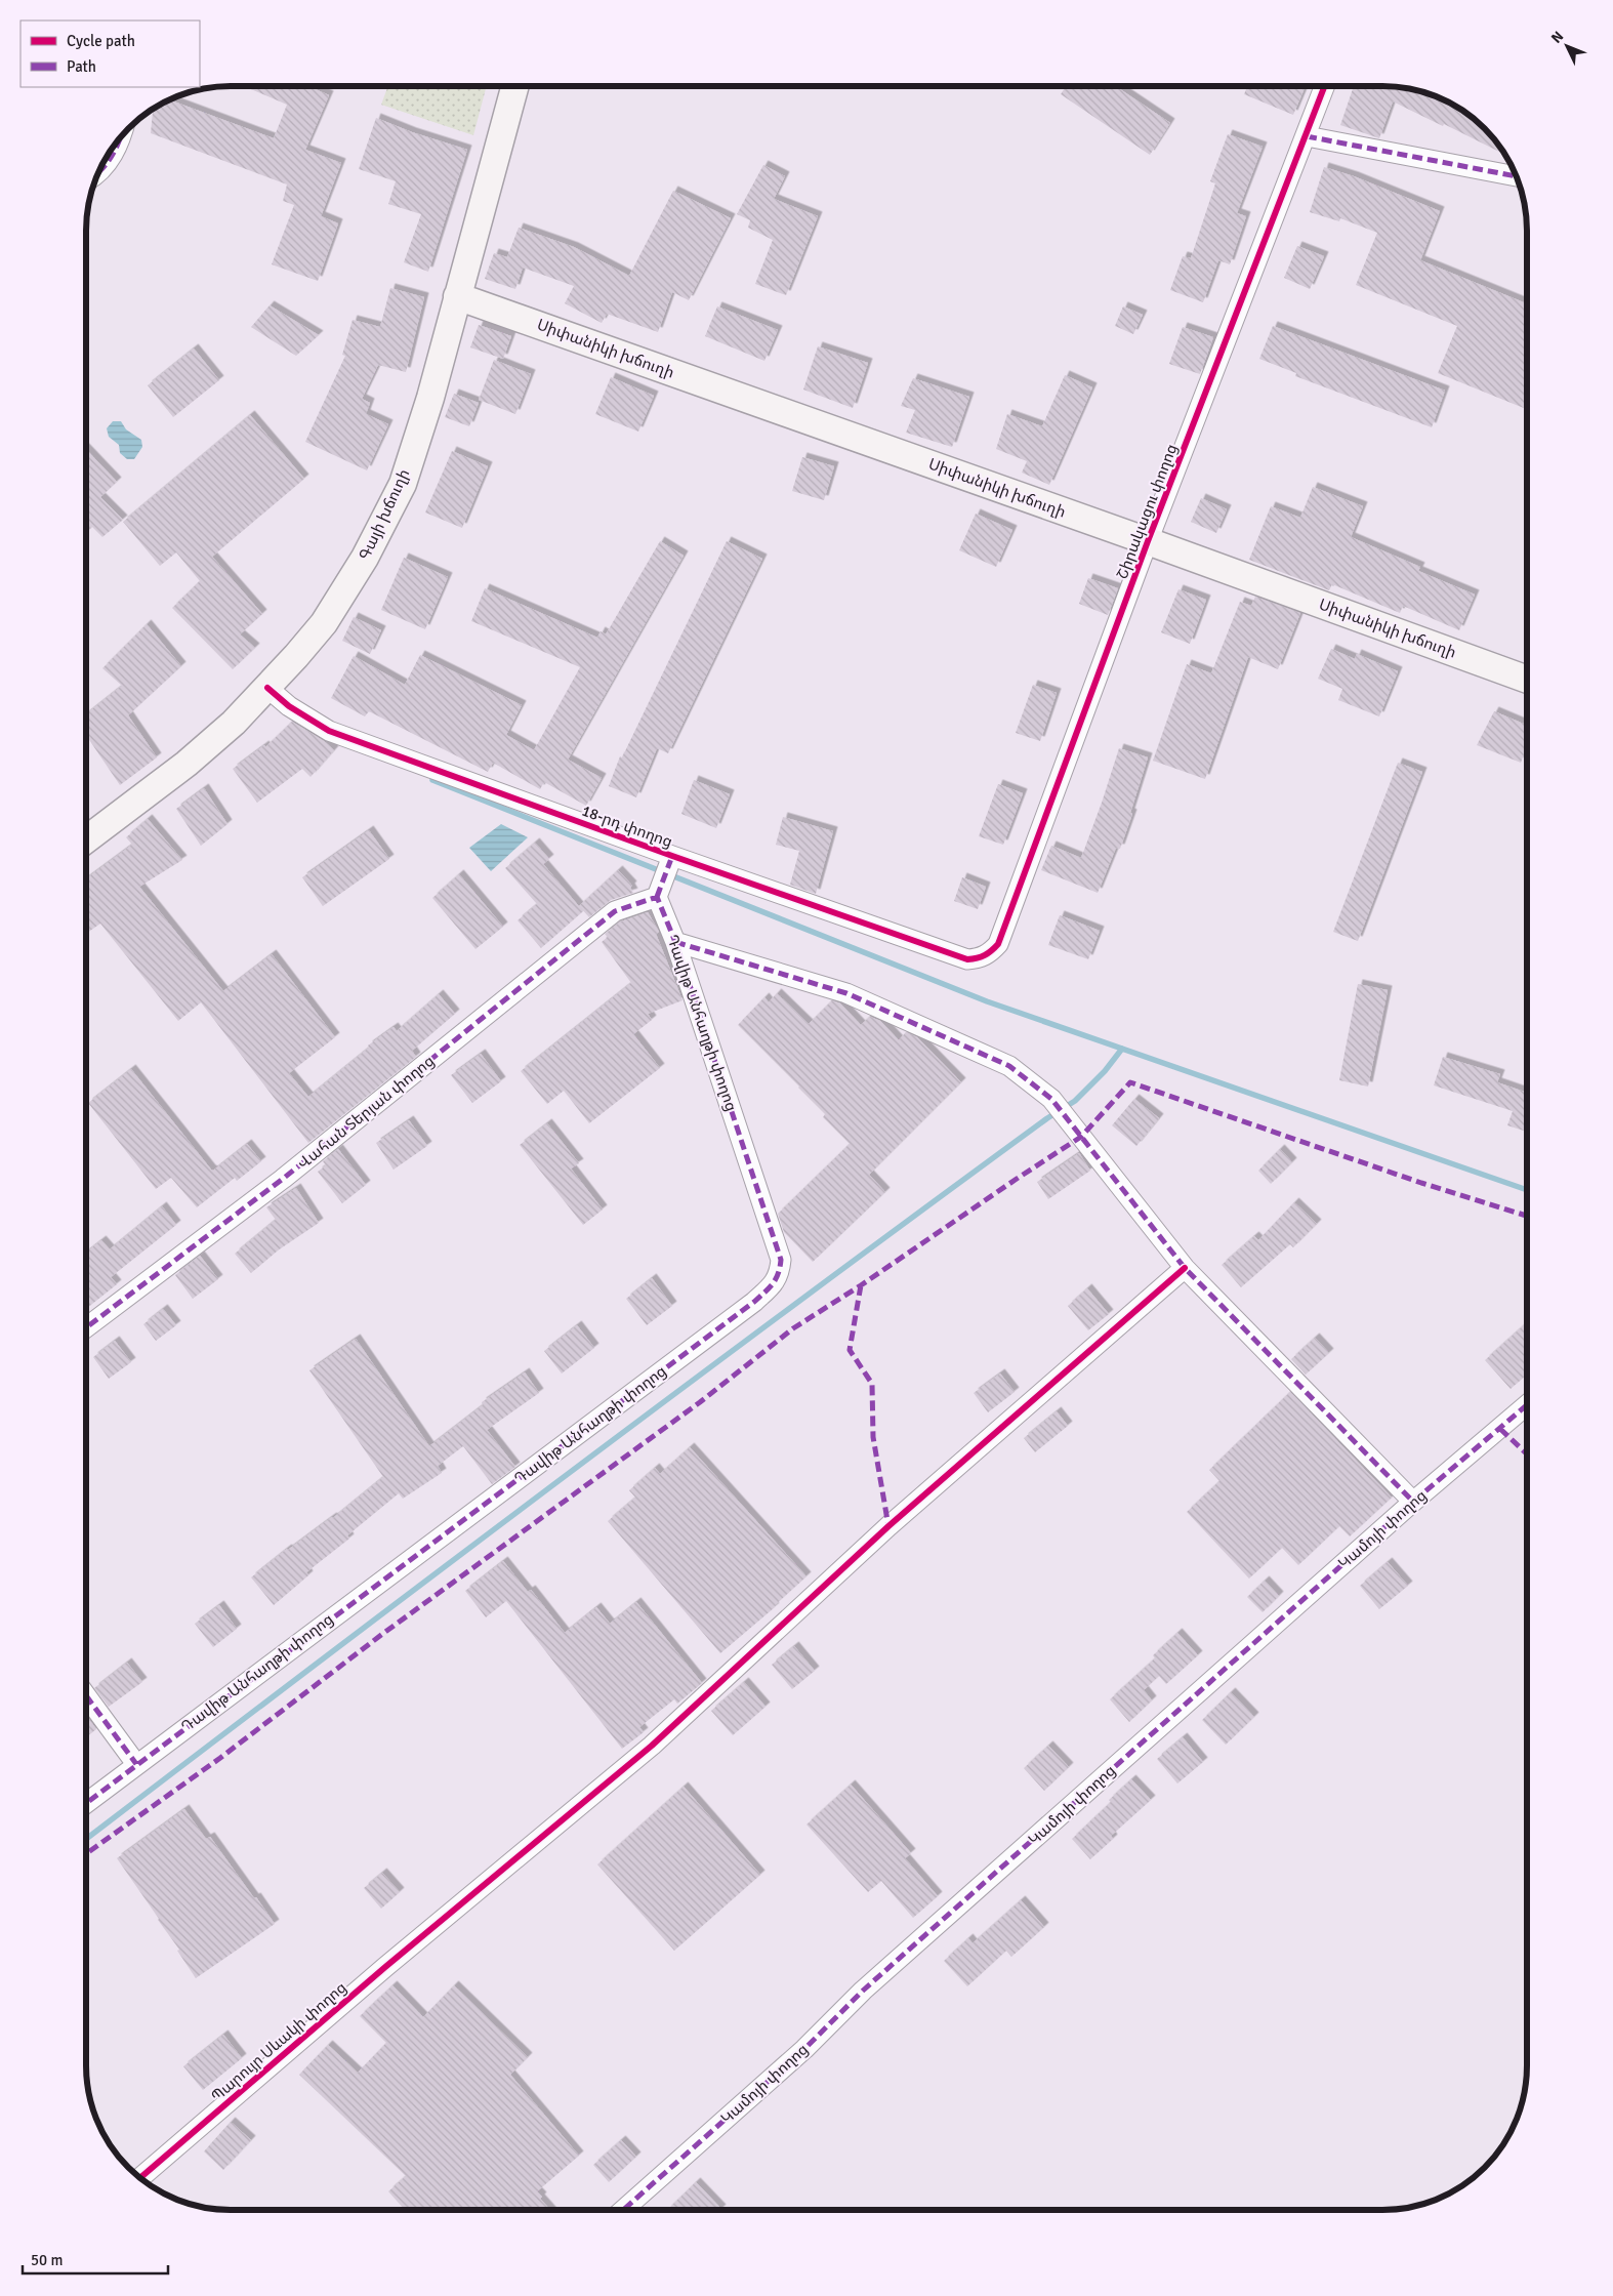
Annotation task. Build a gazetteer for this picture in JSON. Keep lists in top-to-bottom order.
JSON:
{
  "streets": {
    "main road": ["Սիփանիկի խճուղի", "Գայի խճուղի"],
    "street": [
      "Շիրակացու փողոց",
      "18-րդ փողոց",
      "Դավիթ Անհաղթի փողոց",
      "Վահան Տերյան փողոց",
      "Կամոյի փողոց",
      "Պարույր Սևակի փողոց"
    ]
  },
  "crossings": [
    ["Սիփանիկի խճուղի", "Շիրակացու փողոց"],
    ["Սիփանիկի խճուղի", "Գայի խճուղի"],
    ["Շիրակացու փողոց", "18-րդ փողոց"],
    ["Գայի խճուղի", "18-րդ փողոց"],
    ["Դավիթ Անհաղթի փողոց", "Վահան Տերյան փողոց"]
  ],
  "legend": ["Cycle path", "Path"],
  "scale_bar": "50 m",
  "north": "top left"
}
